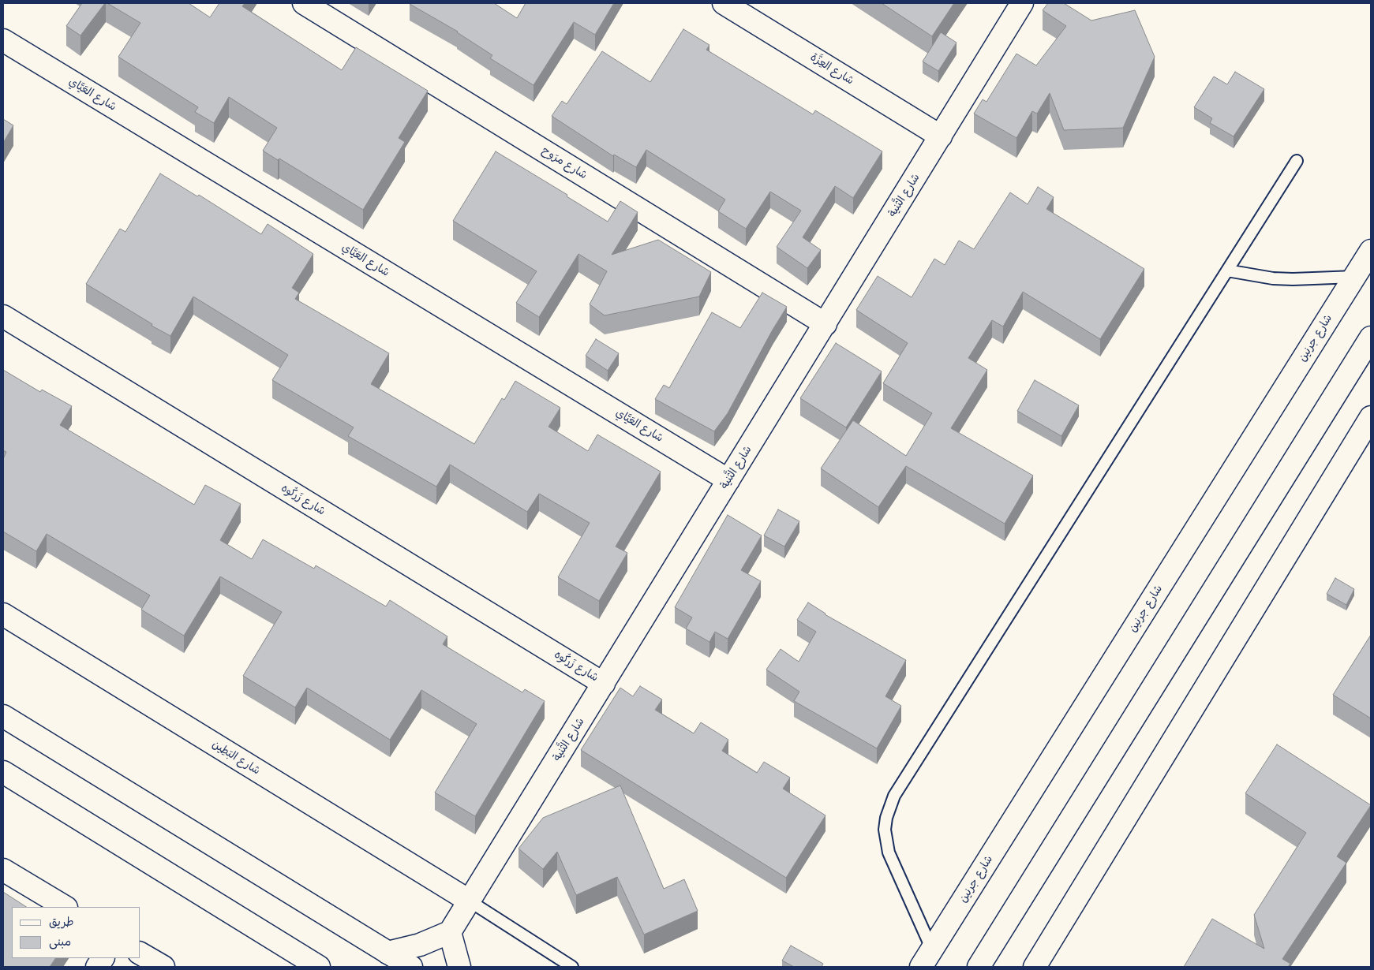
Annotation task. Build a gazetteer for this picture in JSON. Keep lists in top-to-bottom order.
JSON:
{
  "streets": {
    "street": [
      "شارع العِزَّة",
      "شارع العَيَّاي",
      "شارع مرَوح",
      "شارع الثَّنية",
      "شارع جرنين",
      "شارع زَركُوه",
      "شارع البَطِين"
    ]
  },
  "crossings": [
    ["شارع العِزَّة", "شارع الثَّنية"],
    ["شارع العَيَّاي", "شارع الثَّنية"],
    ["شارع مرَوح", "شارع الثَّنية"],
    ["شارع الثَّنية", "شارع زَركُوه"],
    ["شارع الثَّنية", "شارع البَطِين"]
  ],
  "legend": ["طريق", "مبنى"]
}
